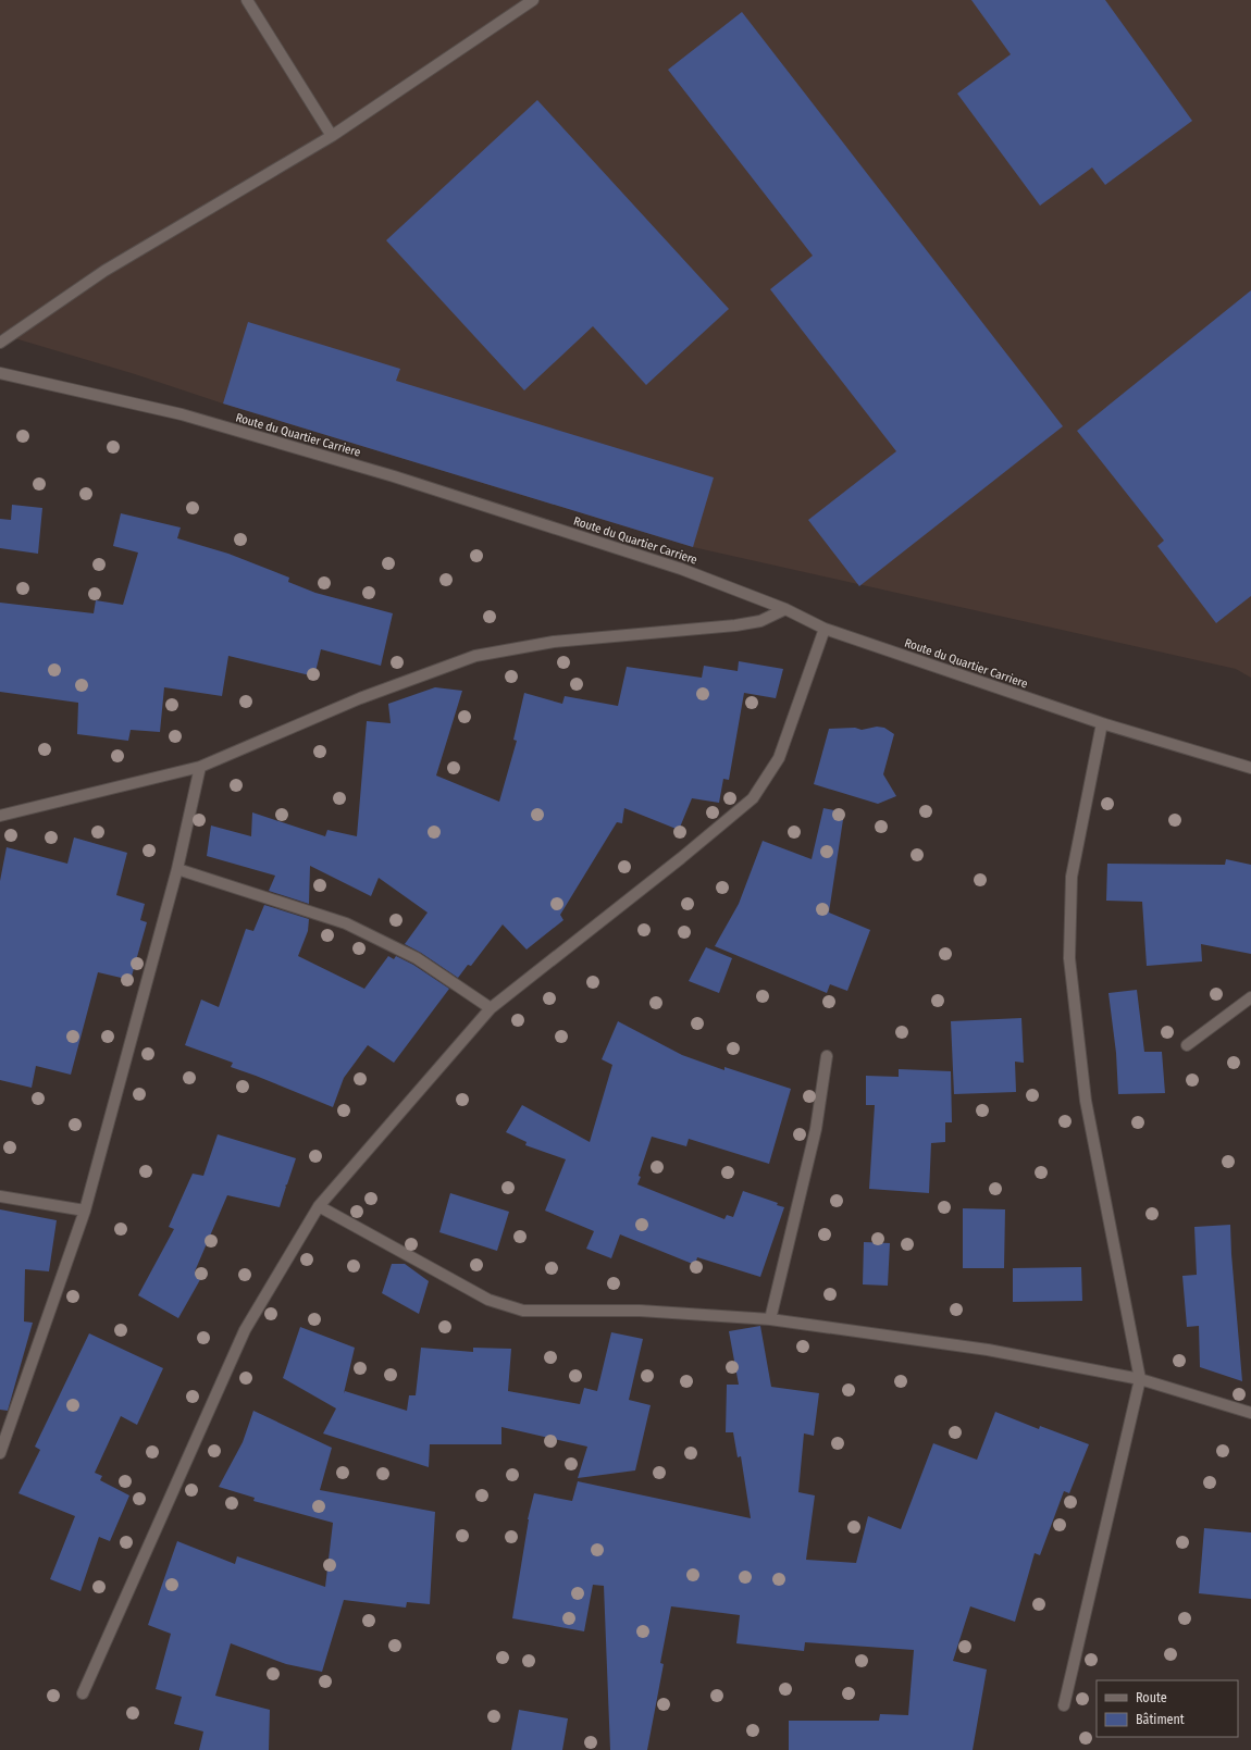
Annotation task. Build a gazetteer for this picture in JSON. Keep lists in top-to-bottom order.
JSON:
{
  "streets": {
    "street": ["Route du Quartier Carriere"]
  },
  "legend": ["Route", "Bâtiment"]
}
